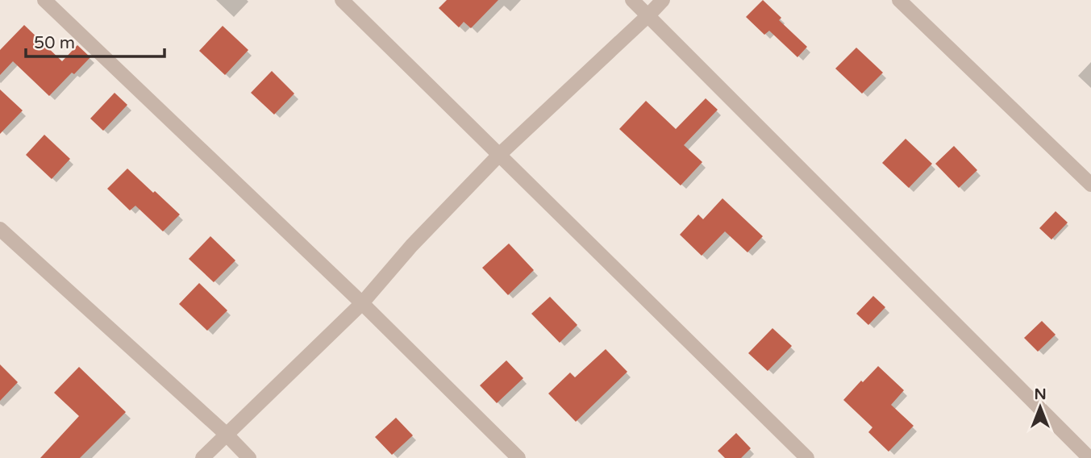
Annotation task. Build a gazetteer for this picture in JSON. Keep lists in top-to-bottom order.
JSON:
{
  "scale_bar": "50 m",
  "north": "top"
}
